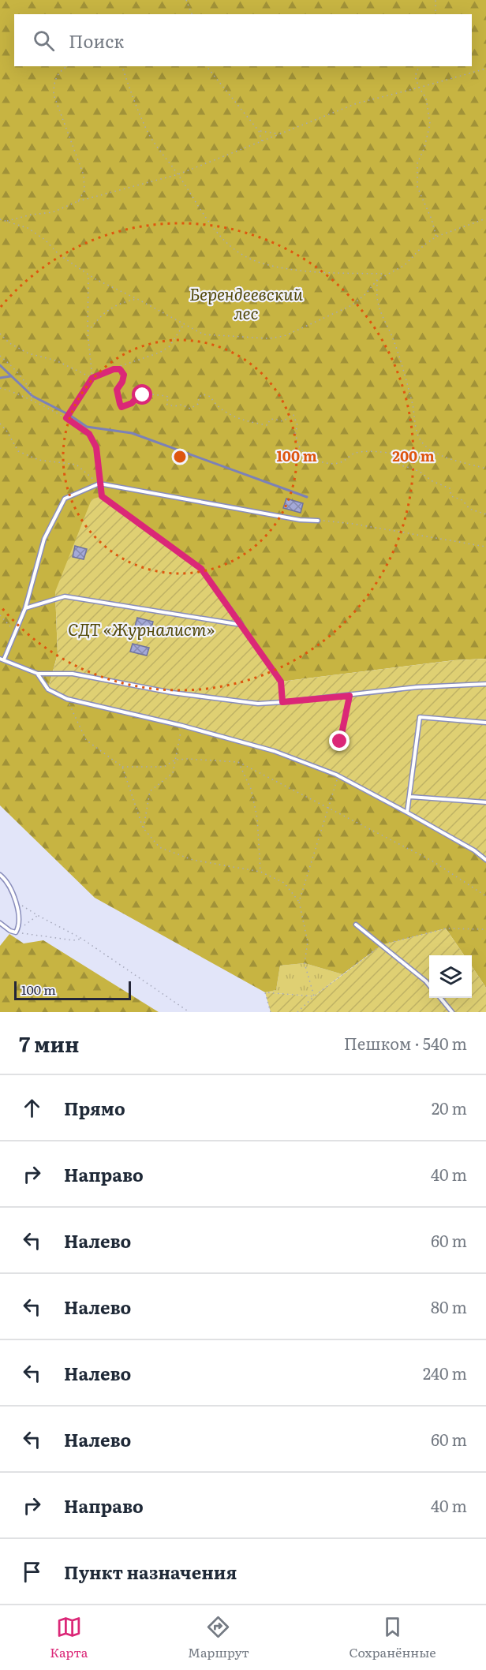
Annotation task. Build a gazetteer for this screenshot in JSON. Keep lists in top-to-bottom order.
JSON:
{
  "parks": ["Берендеевский лес", "СДТ «Журналист»"],
  "scale_bar": "100 m",
  "page": {
    "search": "Поиск",
    "scale": "100 m",
    "heading": ["7 мин", "Пешком · 540 m"],
    "list": [
      ["Прямо", "20 m"],
      ["Направо", "40 m"],
      ["Налево", "60 m"],
      ["Налево", "80 m"],
      ["Налево", "240 m"],
      ["Налево", "60 m"],
      ["Направо", "40 m"],
      "Пункт назначения"
    ],
    "nav": ["Карта", "Маршрут", "Сохранённые"]
  },
  "rings": ["100 m", "200 m"]
}
